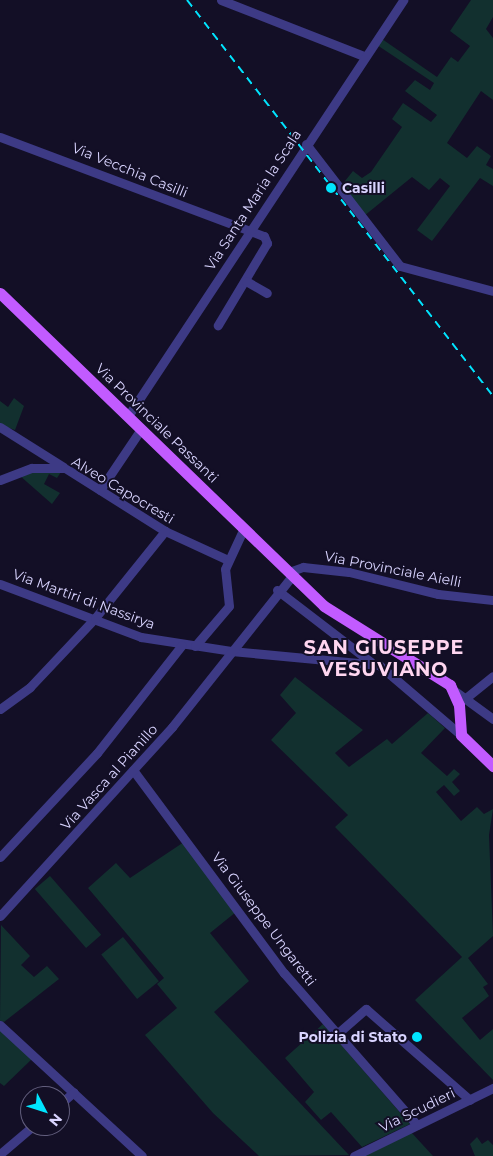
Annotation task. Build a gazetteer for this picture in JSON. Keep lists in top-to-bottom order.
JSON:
{
  "streets": {
    "main road": ["Via Provinciale Passanti"],
    "street": [
      "Via Vecchia Casilli",
      "Via Santa Maria la Scala",
      "Alveo Capocresti",
      "Via Provinciale Aielli",
      "Via Martiri di Nassirya",
      "Via Vasca al Pianillo",
      "Via Giuseppe Ungaretti",
      "Via Scudieri"
    ]
  },
  "crossings": [
    ["Via Vecchia Casilli", "Via Santa Maria la Scala"],
    ["Via Santa Maria la Scala", "Via Provinciale Passanti"],
    ["Via Provinciale Passanti", "Via Provinciale Aielli"],
    ["Via Provinciale Passanti", "Via Vasca al Pianillo"],
    ["Via Provinciale Aielli", "Via Vasca al Pianillo"],
    ["Via Martiri di Nassirya", "Via Vasca al Pianillo"],
    ["Via Vasca al Pianillo", "Via Giuseppe Ungaretti"],
    ["Via Giuseppe Ungaretti", "Via Scudieri"]
  ],
  "districts": ["SAN GIUSEPPE VESUVIANO"],
  "places": ["Casilli", "Polizia di Stato"],
  "north": "bottom right"
}
